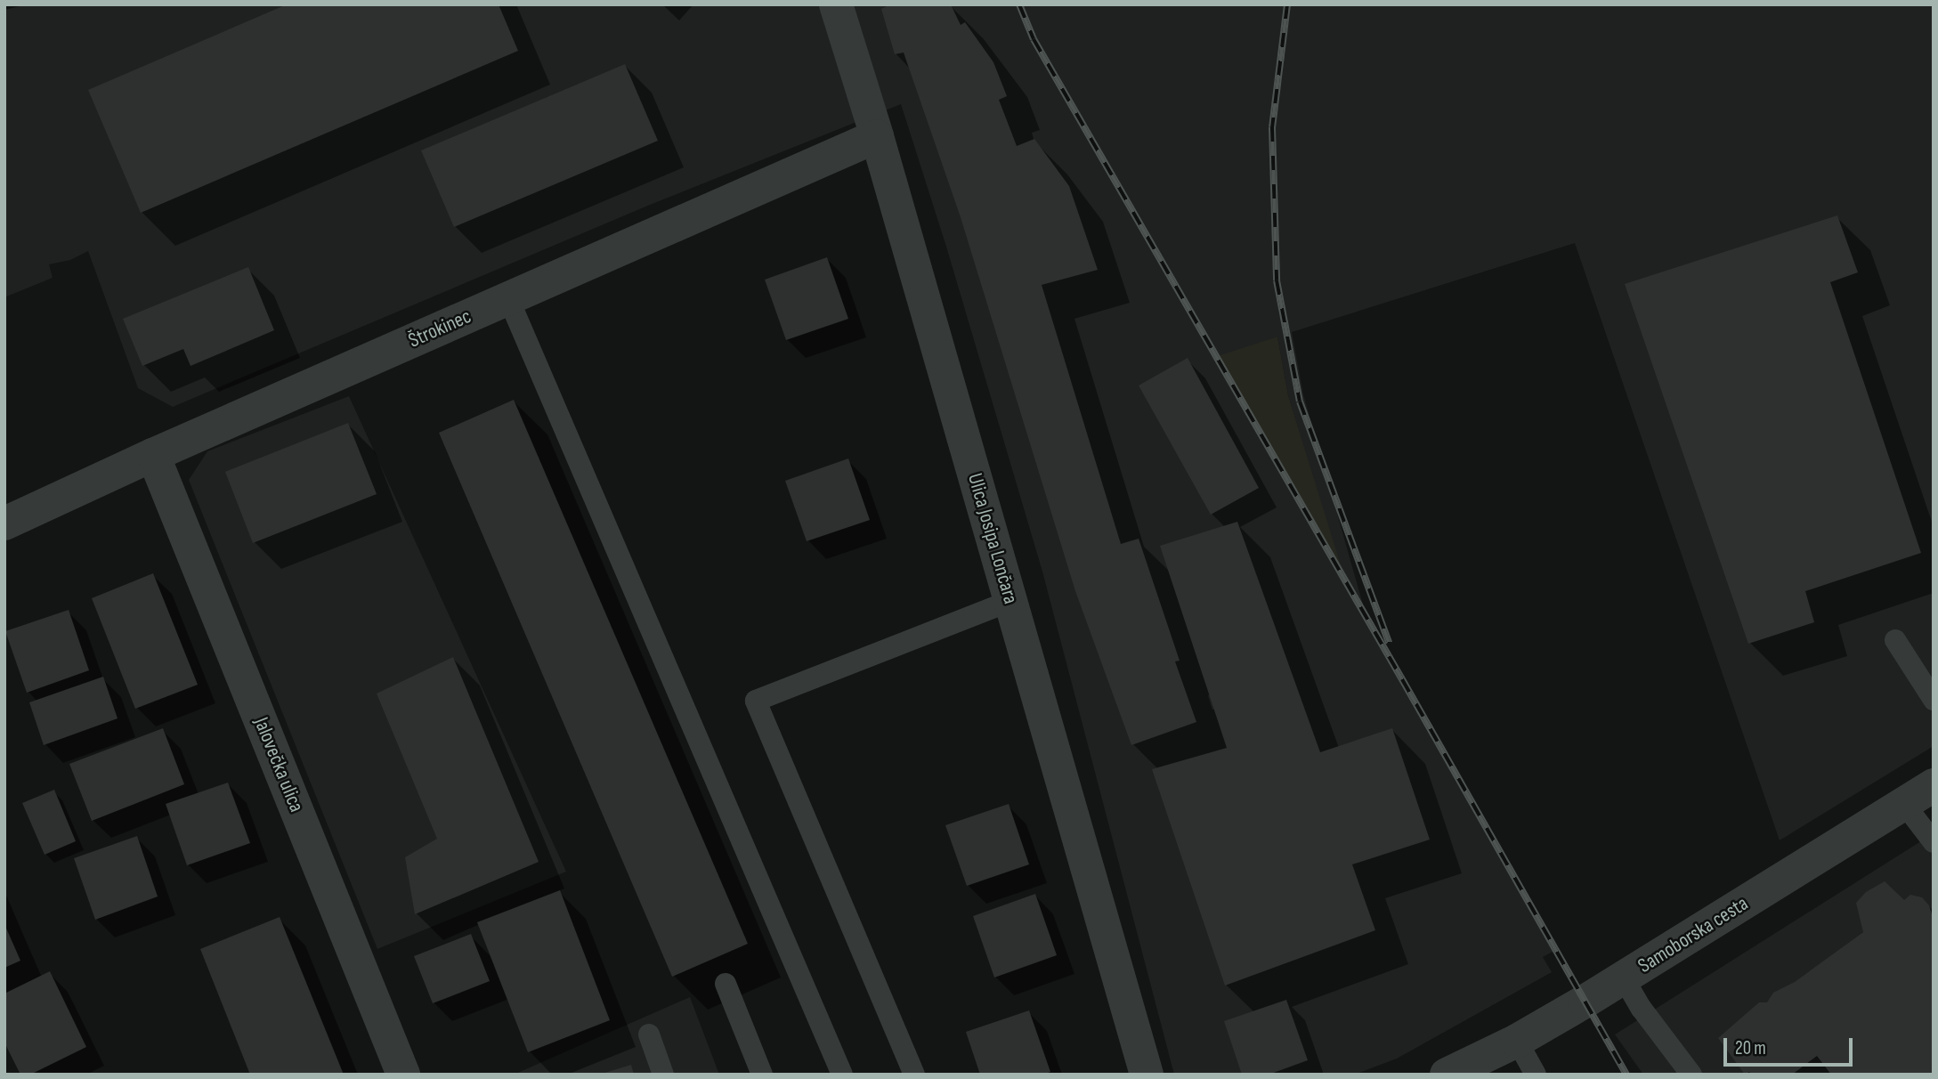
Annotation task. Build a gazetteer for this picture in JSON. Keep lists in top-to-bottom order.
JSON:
{
  "streets": {
    "street": [
      "Štrokinec",
      "Ulica Josipa Lončara",
      "Jalovečka ulica",
      "Samoborska cesta"
    ]
  },
  "crossings": [
    ["Štrokinec", "Ulica Josipa Lončara"],
    ["Štrokinec", "Jalovečka ulica"]
  ],
  "scale_bar": "20 m"
}
